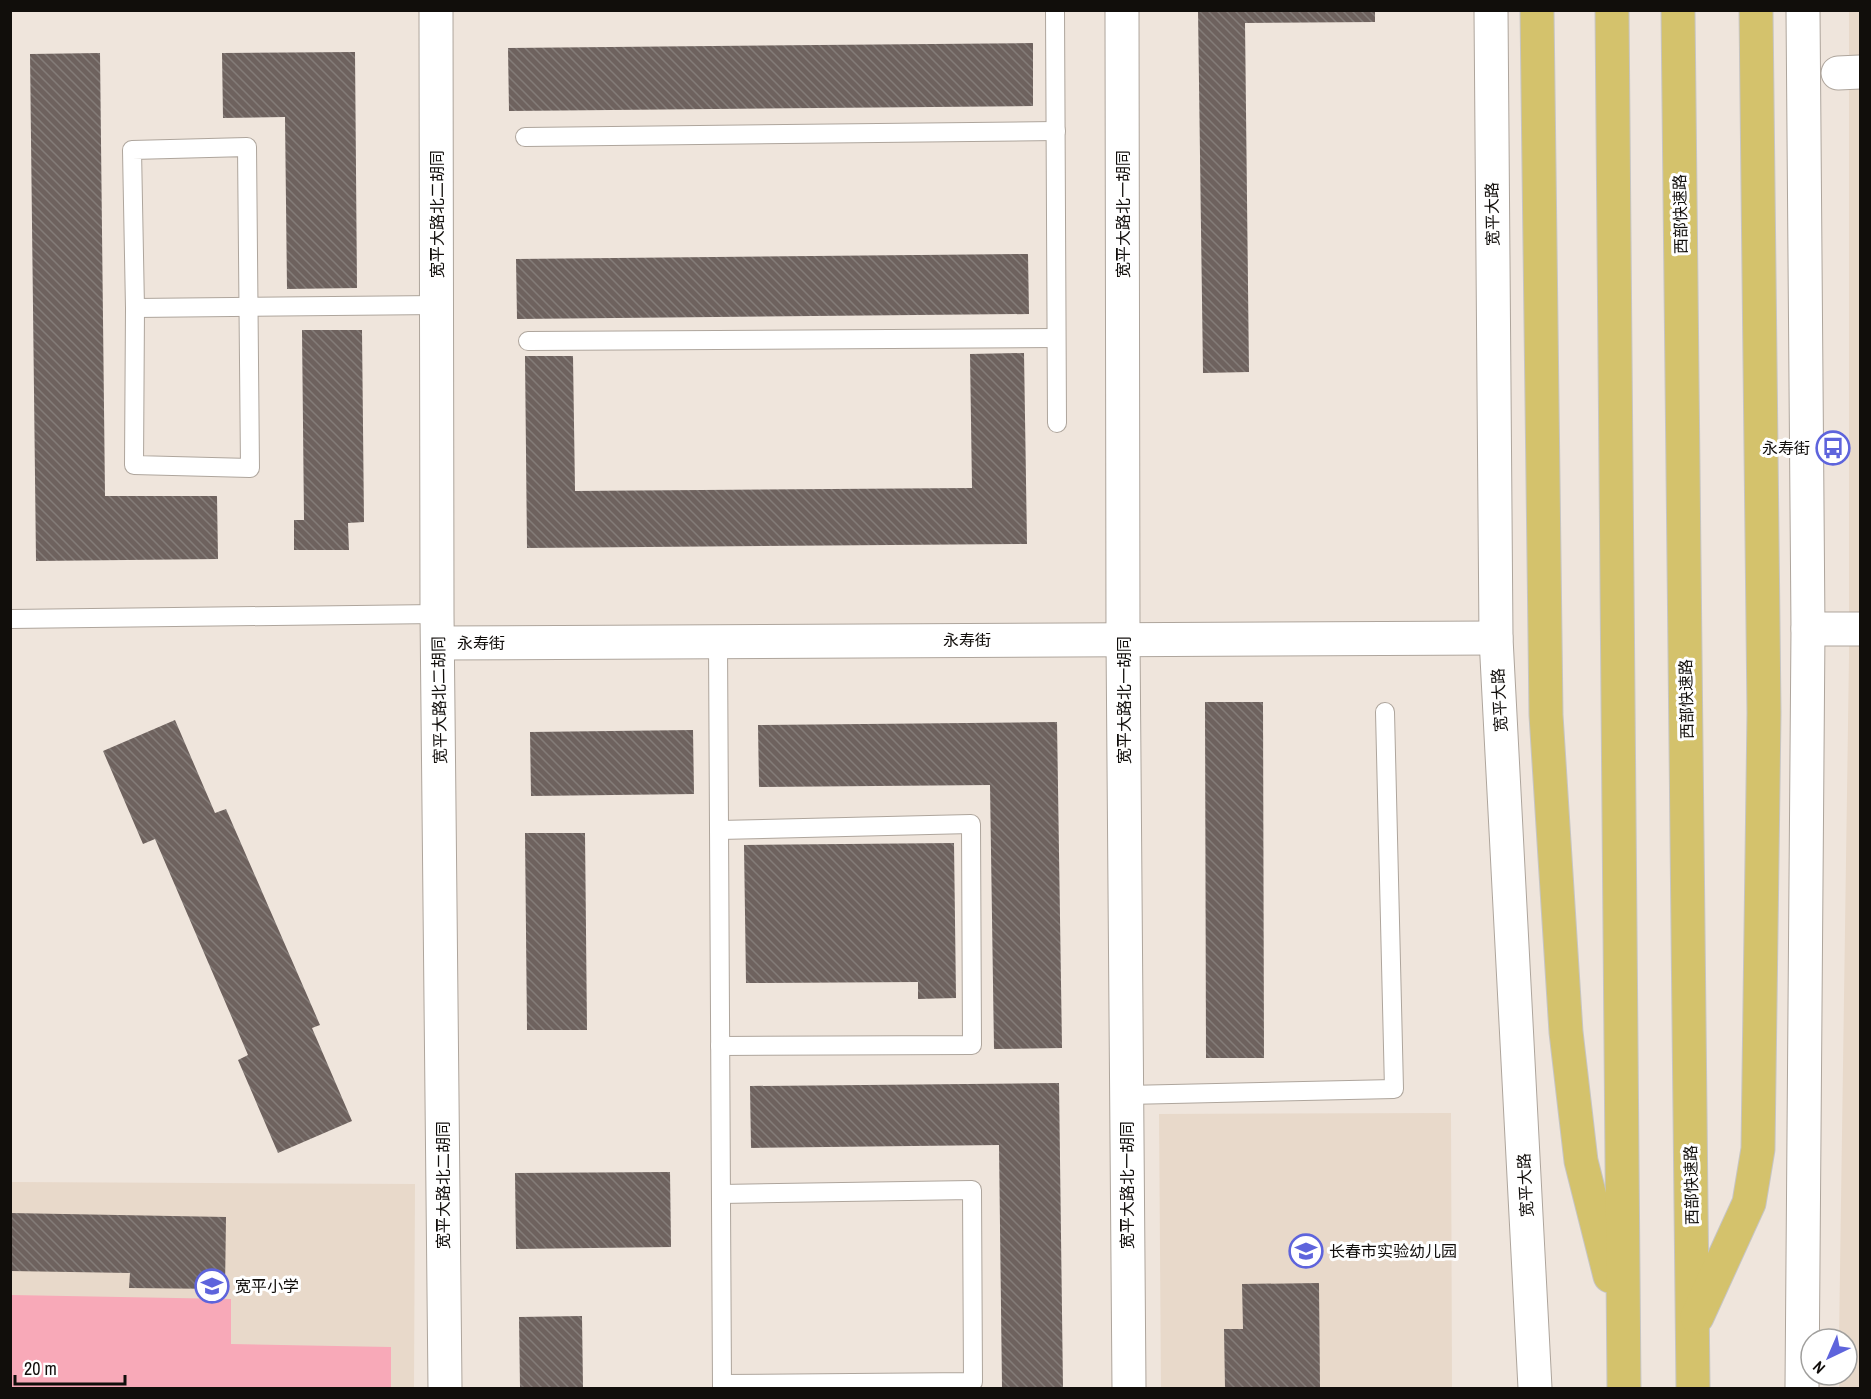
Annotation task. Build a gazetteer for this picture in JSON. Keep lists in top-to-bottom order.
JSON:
{
  "streets": {
    "highway": ["西部快速路"],
    "street": [
      "宽平大路北二胡同",
      "宽平大路北一胡同",
      "宽平大路",
      "永寿街"
    ]
  },
  "crossings": [
    ["宽平大路北二胡同", "永寿街"],
    ["宽平大路北一胡同", "永寿街"],
    ["宽平大路", "永寿街"]
  ],
  "places": {
    "bus stop": ["永寿街"],
    "school or university": ["长春市实验幼儿园", "宽平小学"]
  },
  "scale_bar": "20 m",
  "north": "bottom left"
}
